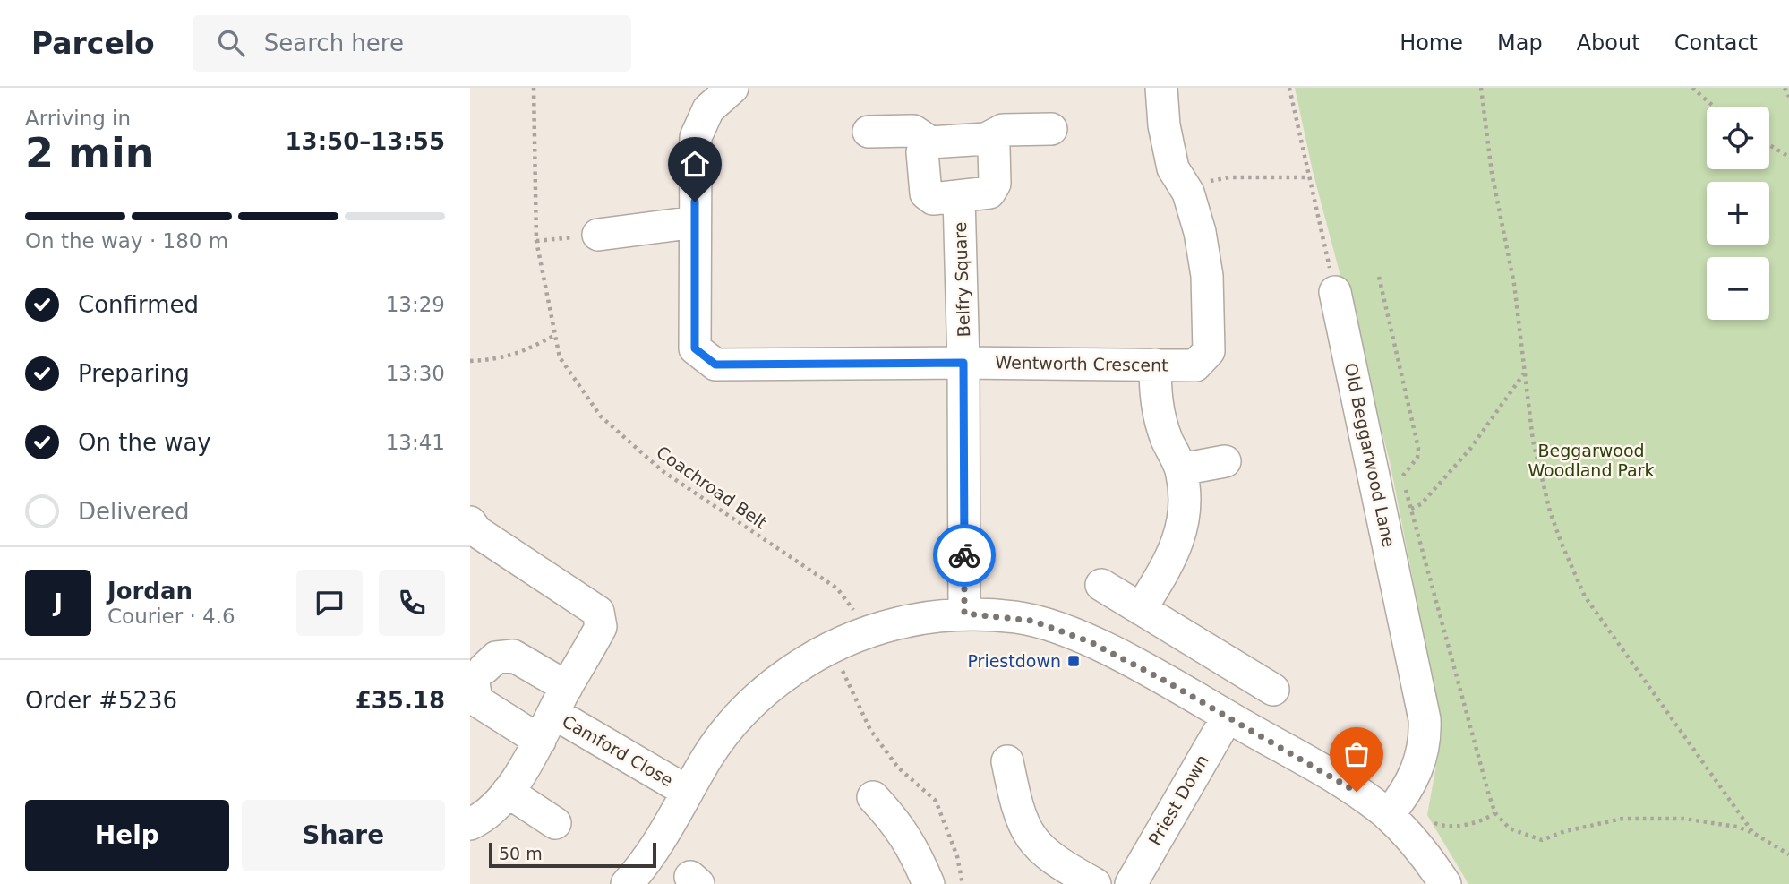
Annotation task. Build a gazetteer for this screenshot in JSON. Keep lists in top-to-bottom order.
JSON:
{
  "streets": {
    "street": [
      "Belfry Square",
      "Wentworth Crescent",
      "Old Beggarwood Lane",
      "Camford Close",
      "Priest Down"
    ],
    "path": ["Coachroad Belt"]
  },
  "crossings": [
    ["Belfry Square", "Wentworth Crescent"]
  ],
  "parks": ["Beggarwood Woodland Park"],
  "places": {
    "transit": ["Priestdown"]
  },
  "scale_bar": "50 m",
  "page": {
    "header": "Parcelo",
    "search": "Search here",
    "nav": [
      "Home",
      "Map",
      "About",
      "Contact"
    ],
    "heading": ["2 min", "Arriving in", "13:50–13:55"],
    "panel": [
      "Jordan",
      "Courier · 4.6",
      "Order #5236",
      "£35.18"
    ],
    "map_buttons": ["+", "−"],
    "bar": "On the way · 180 m",
    "list": [
      ["Confirmed", "13:29"],
      ["Preparing", "13:30"],
      ["On the way", "13:41"],
      "Delivered"
    ],
    "round": "J",
    "buttons": ["Help", "Share"],
    "scale": "50 m"
  }
}
